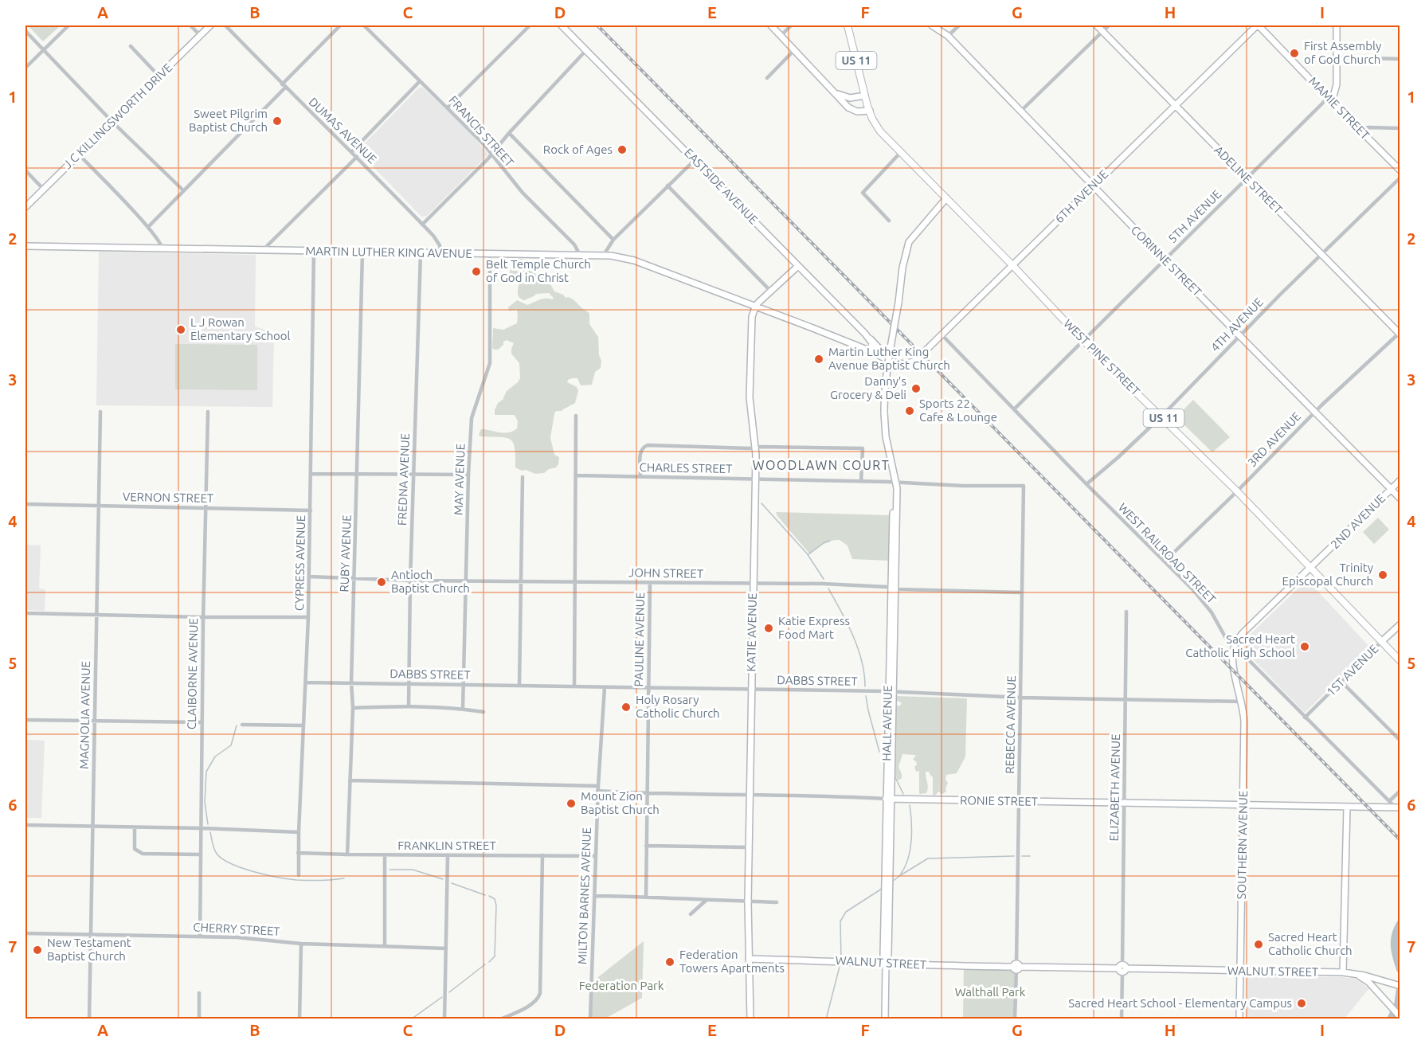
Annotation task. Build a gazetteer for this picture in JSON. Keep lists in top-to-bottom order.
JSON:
{
  "streets": {
    "main road": ["US 11", "WEST PINE STREET"],
    "street": [
      "MAMIE STREET",
      "J C KILLINGSWORTH DRIVE",
      "DUMAS AVENUE",
      "FRANCIS STREET",
      "ADELINE STREET",
      "EASTSIDE AVENUE",
      "6TH AVENUE",
      "5TH AVENUE",
      "MARTIN LUTHER KING AVENUE",
      "CORINNE STREET",
      "4TH AVENUE",
      "3RD AVENUE",
      "CHARLES STREET",
      "FREDNA AVENUE",
      "MAY AVENUE",
      "VERNON STREET",
      "2ND AVENUE",
      "RUBY AVENUE",
      "WEST RAILROAD STREET",
      "CYPRESS AVENUE",
      "JOHN STREET",
      "KATIE AVENUE",
      "PAULINE AVENUE",
      "1ST AVENUE",
      "CLAIBORNE AVENUE",
      "DABBS STREET",
      "MAGNOLIA AVENUE",
      "HALL AVENUE",
      "REBECCA AVENUE",
      "ELIZABETH AVENUE",
      "RONIE STREET",
      "SOUTHERN AVENUE",
      "FRANKLIN STREET",
      "MILTON BARNES AVENUE",
      "CHERRY STREET",
      "WALNUT STREET"
    ]
  },
  "crossings": [
    ["US 11", "WEST PINE STREET"],
    ["MAMIE STREET", "6TH AVENUE"],
    ["MAMIE STREET", "5TH AVENUE"],
    ["DUMAS AVENUE", "MARTIN LUTHER KING AVENUE"],
    ["FRANCIS STREET", "MARTIN LUTHER KING AVENUE"],
    ["ADELINE STREET", "6TH AVENUE"],
    ["ADELINE STREET", "5TH AVENUE"],
    ["ADELINE STREET", "4TH AVENUE"],
    ["ADELINE STREET", "3RD AVENUE"],
    ["EASTSIDE AVENUE", "MARTIN LUTHER KING AVENUE"],
    ["6TH AVENUE", "MARTIN LUTHER KING AVENUE"],
    ["6TH AVENUE", "CORINNE STREET"],
    ["6TH AVENUE", "WEST PINE STREET"],
    ["6TH AVENUE", "WEST RAILROAD STREET"],
    ["5TH AVENUE", "CORINNE STREET"],
    ["5TH AVENUE", "WEST PINE STREET"],
    ["5TH AVENUE", "WEST RAILROAD STREET"],
    ["MARTIN LUTHER KING AVENUE", "FREDNA AVENUE"],
    ["MARTIN LUTHER KING AVENUE", "MAY AVENUE"],
    ["MARTIN LUTHER KING AVENUE", "RUBY AVENUE"],
    ["MARTIN LUTHER KING AVENUE", "CYPRESS AVENUE"],
    ["MARTIN LUTHER KING AVENUE", "KATIE AVENUE"],
    ["CORINNE STREET", "4TH AVENUE"],
    ["CORINNE STREET", "3RD AVENUE"],
    ["CORINNE STREET", "2ND AVENUE"],
    ["4TH AVENUE", "WEST PINE STREET"],
    ["4TH AVENUE", "WEST RAILROAD STREET"],
    ["WEST PINE STREET", "3RD AVENUE"],
    ["WEST PINE STREET", "2ND AVENUE"],
    ["WEST PINE STREET", "1ST AVENUE"],
    ["WEST PINE STREET", "HALL AVENUE"],
    ["3RD AVENUE", "WEST RAILROAD STREET"],
    ["CHARLES STREET", "KATIE AVENUE"],
    ["CHARLES STREET", "HALL AVENUE"],
    ["CHARLES STREET", "REBECCA AVENUE"],
    ["FREDNA AVENUE", "JOHN STREET"],
    ["FREDNA AVENUE", "DABBS STREET"],
    ["MAY AVENUE", "JOHN STREET"],
    ["MAY AVENUE", "DABBS STREET"],
    ["VERNON STREET", "CYPRESS AVENUE"],
    ["VERNON STREET", "CLAIBORNE AVENUE"],
    ["VERNON STREET", "MAGNOLIA AVENUE"],
    ["2ND AVENUE", "WEST RAILROAD STREET"],
    ["2ND AVENUE", "SOUTHERN AVENUE"],
    ["RUBY AVENUE", "JOHN STREET"],
    ["RUBY AVENUE", "DABBS STREET"],
    ["RUBY AVENUE", "RONIE STREET"],
    ["RUBY AVENUE", "FRANKLIN STREET"],
    ["WEST RAILROAD STREET", "1ST AVENUE"],
    ["WEST RAILROAD STREET", "RONIE STREET"],
    ["WEST RAILROAD STREET", "SOUTHERN AVENUE"],
    ["CYPRESS AVENUE", "JOHN STREET"],
    ["CYPRESS AVENUE", "DABBS STREET"],
    ["CYPRESS AVENUE", "FRANKLIN STREET"],
    ["JOHN STREET", "KATIE AVENUE"],
    ["JOHN STREET", "PAULINE AVENUE"],
    ["JOHN STREET", "HALL AVENUE"],
    ["JOHN STREET", "REBECCA AVENUE"],
    ["KATIE AVENUE", "DABBS STREET"],
    ["KATIE AVENUE", "RONIE STREET"],
    ["KATIE AVENUE", "WALNUT STREET"],
    ["PAULINE AVENUE", "DABBS STREET"],
    ["PAULINE AVENUE", "RONIE STREET"],
    ["CLAIBORNE AVENUE", "CHERRY STREET"],
    ["DABBS STREET", "HALL AVENUE"],
    ["DABBS STREET", "REBECCA AVENUE"],
    ["DABBS STREET", "ELIZABETH AVENUE"],
    ["DABBS STREET", "SOUTHERN AVENUE"],
    ["DABBS STREET", "MILTON BARNES AVENUE"],
    ["MAGNOLIA AVENUE", "CHERRY STREET"],
    ["HALL AVENUE", "RONIE STREET"],
    ["HALL AVENUE", "WALNUT STREET"],
    ["REBECCA AVENUE", "RONIE STREET"],
    ["REBECCA AVENUE", "WALNUT STREET"],
    ["ELIZABETH AVENUE", "RONIE STREET"],
    ["ELIZABETH AVENUE", "WALNUT STREET"],
    ["RONIE STREET", "SOUTHERN AVENUE"],
    ["RONIE STREET", "MILTON BARNES AVENUE"],
    ["SOUTHERN AVENUE", "WALNUT STREET"],
    ["FRANKLIN STREET", "MILTON BARNES AVENUE"]
  ],
  "districts": ["WOODLAWN COURT"],
  "parks": ["Federation Park", "Walthall Park"],
  "places": [
    "First Assembly of God Church",
    "Sweet Pilgrim Baptist Church",
    "Rock of Ages",
    "Belt Temple Church of God in Christ",
    "L J Rowan Elementary School",
    "Martin Luther King Avenue Baptist Church",
    "Danny's Grocery & Deli",
    "Sports 22 Cafe & Lounge",
    "Trinity Episcopal Church",
    "Antioch Baptist Church",
    "Katie Express Food Mart",
    "Sacred Heart Catholic High School",
    "Holy Rosary Catholic Church",
    "Mount Zion Baptist Church",
    "Sacred Heart Catholic Church",
    "New Testament Baptist Church",
    "Federation Towers Apartments",
    "Sacred Heart School - Elementary Campus"
  ],
  "grid": {
    "columns": [
      "A",
      "B",
      "C",
      "D",
      "E",
      "F",
      "G",
      "H",
      "I"
    ],
    "rows": [
      "1",
      "2",
      "3",
      "4",
      "5",
      "6",
      "7"
    ]
  }
}
